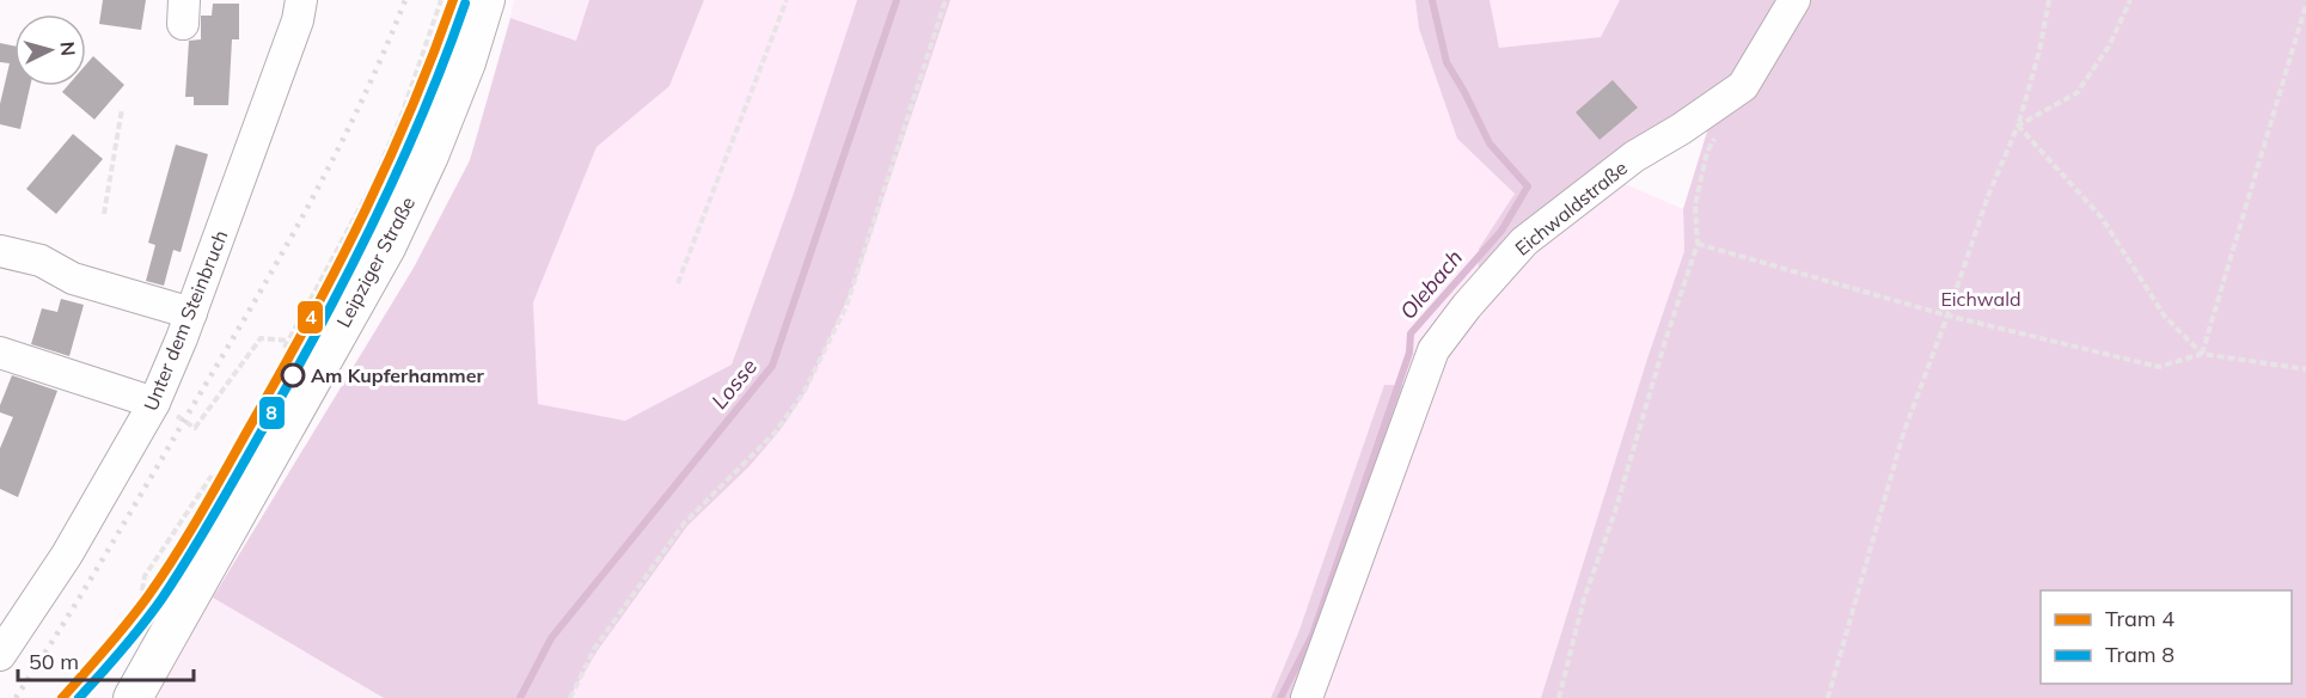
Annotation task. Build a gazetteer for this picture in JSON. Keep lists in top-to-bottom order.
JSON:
{
  "streets": {
    "main road": ["Leipziger Straße"],
    "street": ["Eichwaldstraße", "Unter dem Steinbruch"]
  },
  "water": ["Olebach", "Losse"],
  "parks": ["Eichwald"],
  "places": ["Am Kupferhammer"],
  "lines": ["tram line 4", "tram line 8"],
  "legend": ["Tram 4", "Tram 8"],
  "scale_bar": "50 m",
  "north": "right"
}
